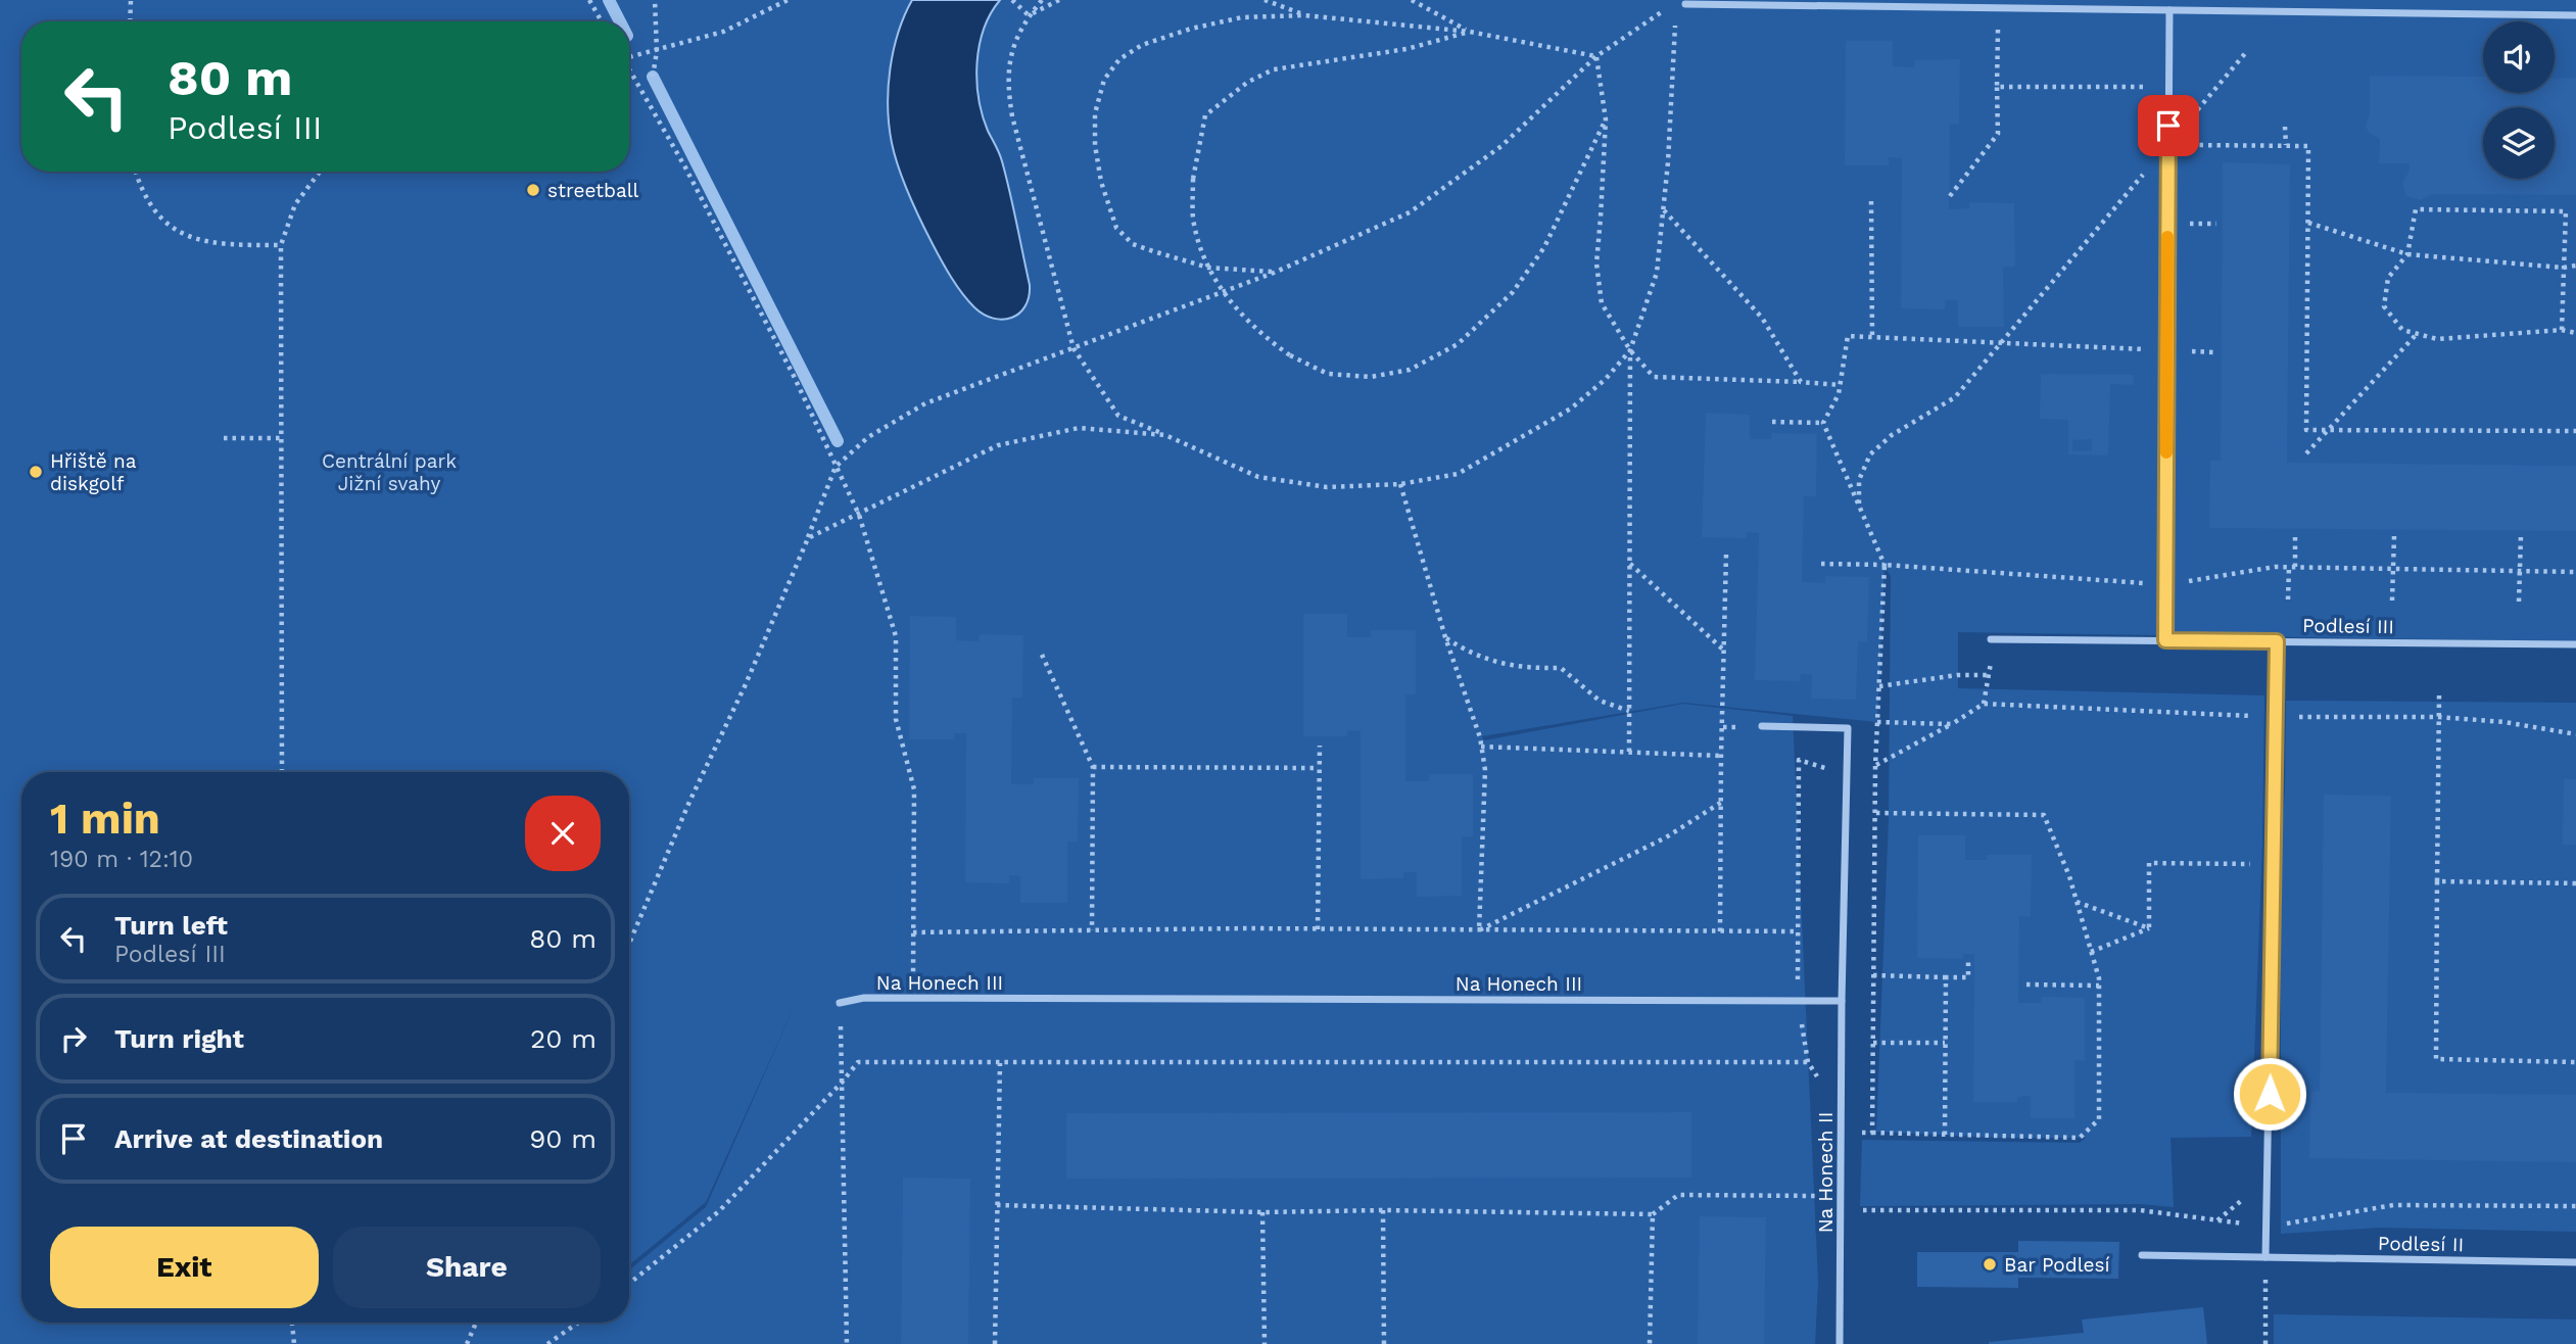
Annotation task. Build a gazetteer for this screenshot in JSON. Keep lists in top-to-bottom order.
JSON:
{
  "streets": {
    "street": [
      "Podlesí III",
      "Na Honech III",
      "Na Honech II",
      "Podlesí II"
    ]
  },
  "crossings": [
    ["Na Honech III", "Na Honech II"]
  ],
  "parks": ["Centrální park Jižní svahy"],
  "places": ["streetball", "Hřiště na diskgolf", "Bar Podlesí"],
  "page": {
    "turn": ["80 m", "Podlesí III"],
    "heading": ["1 min", "190 m · 12:10"],
    "list": [
      {
        "name": "Turn left",
        "note": "Podlesí III",
        "value": "80 m"
      },
      {
        "name": "Turn right",
        "value": "20 m"
      },
      {
        "name": "Arrive at destination",
        "value": "90 m"
      }
    ],
    "buttons": ["Exit", "Share"]
  }
}
